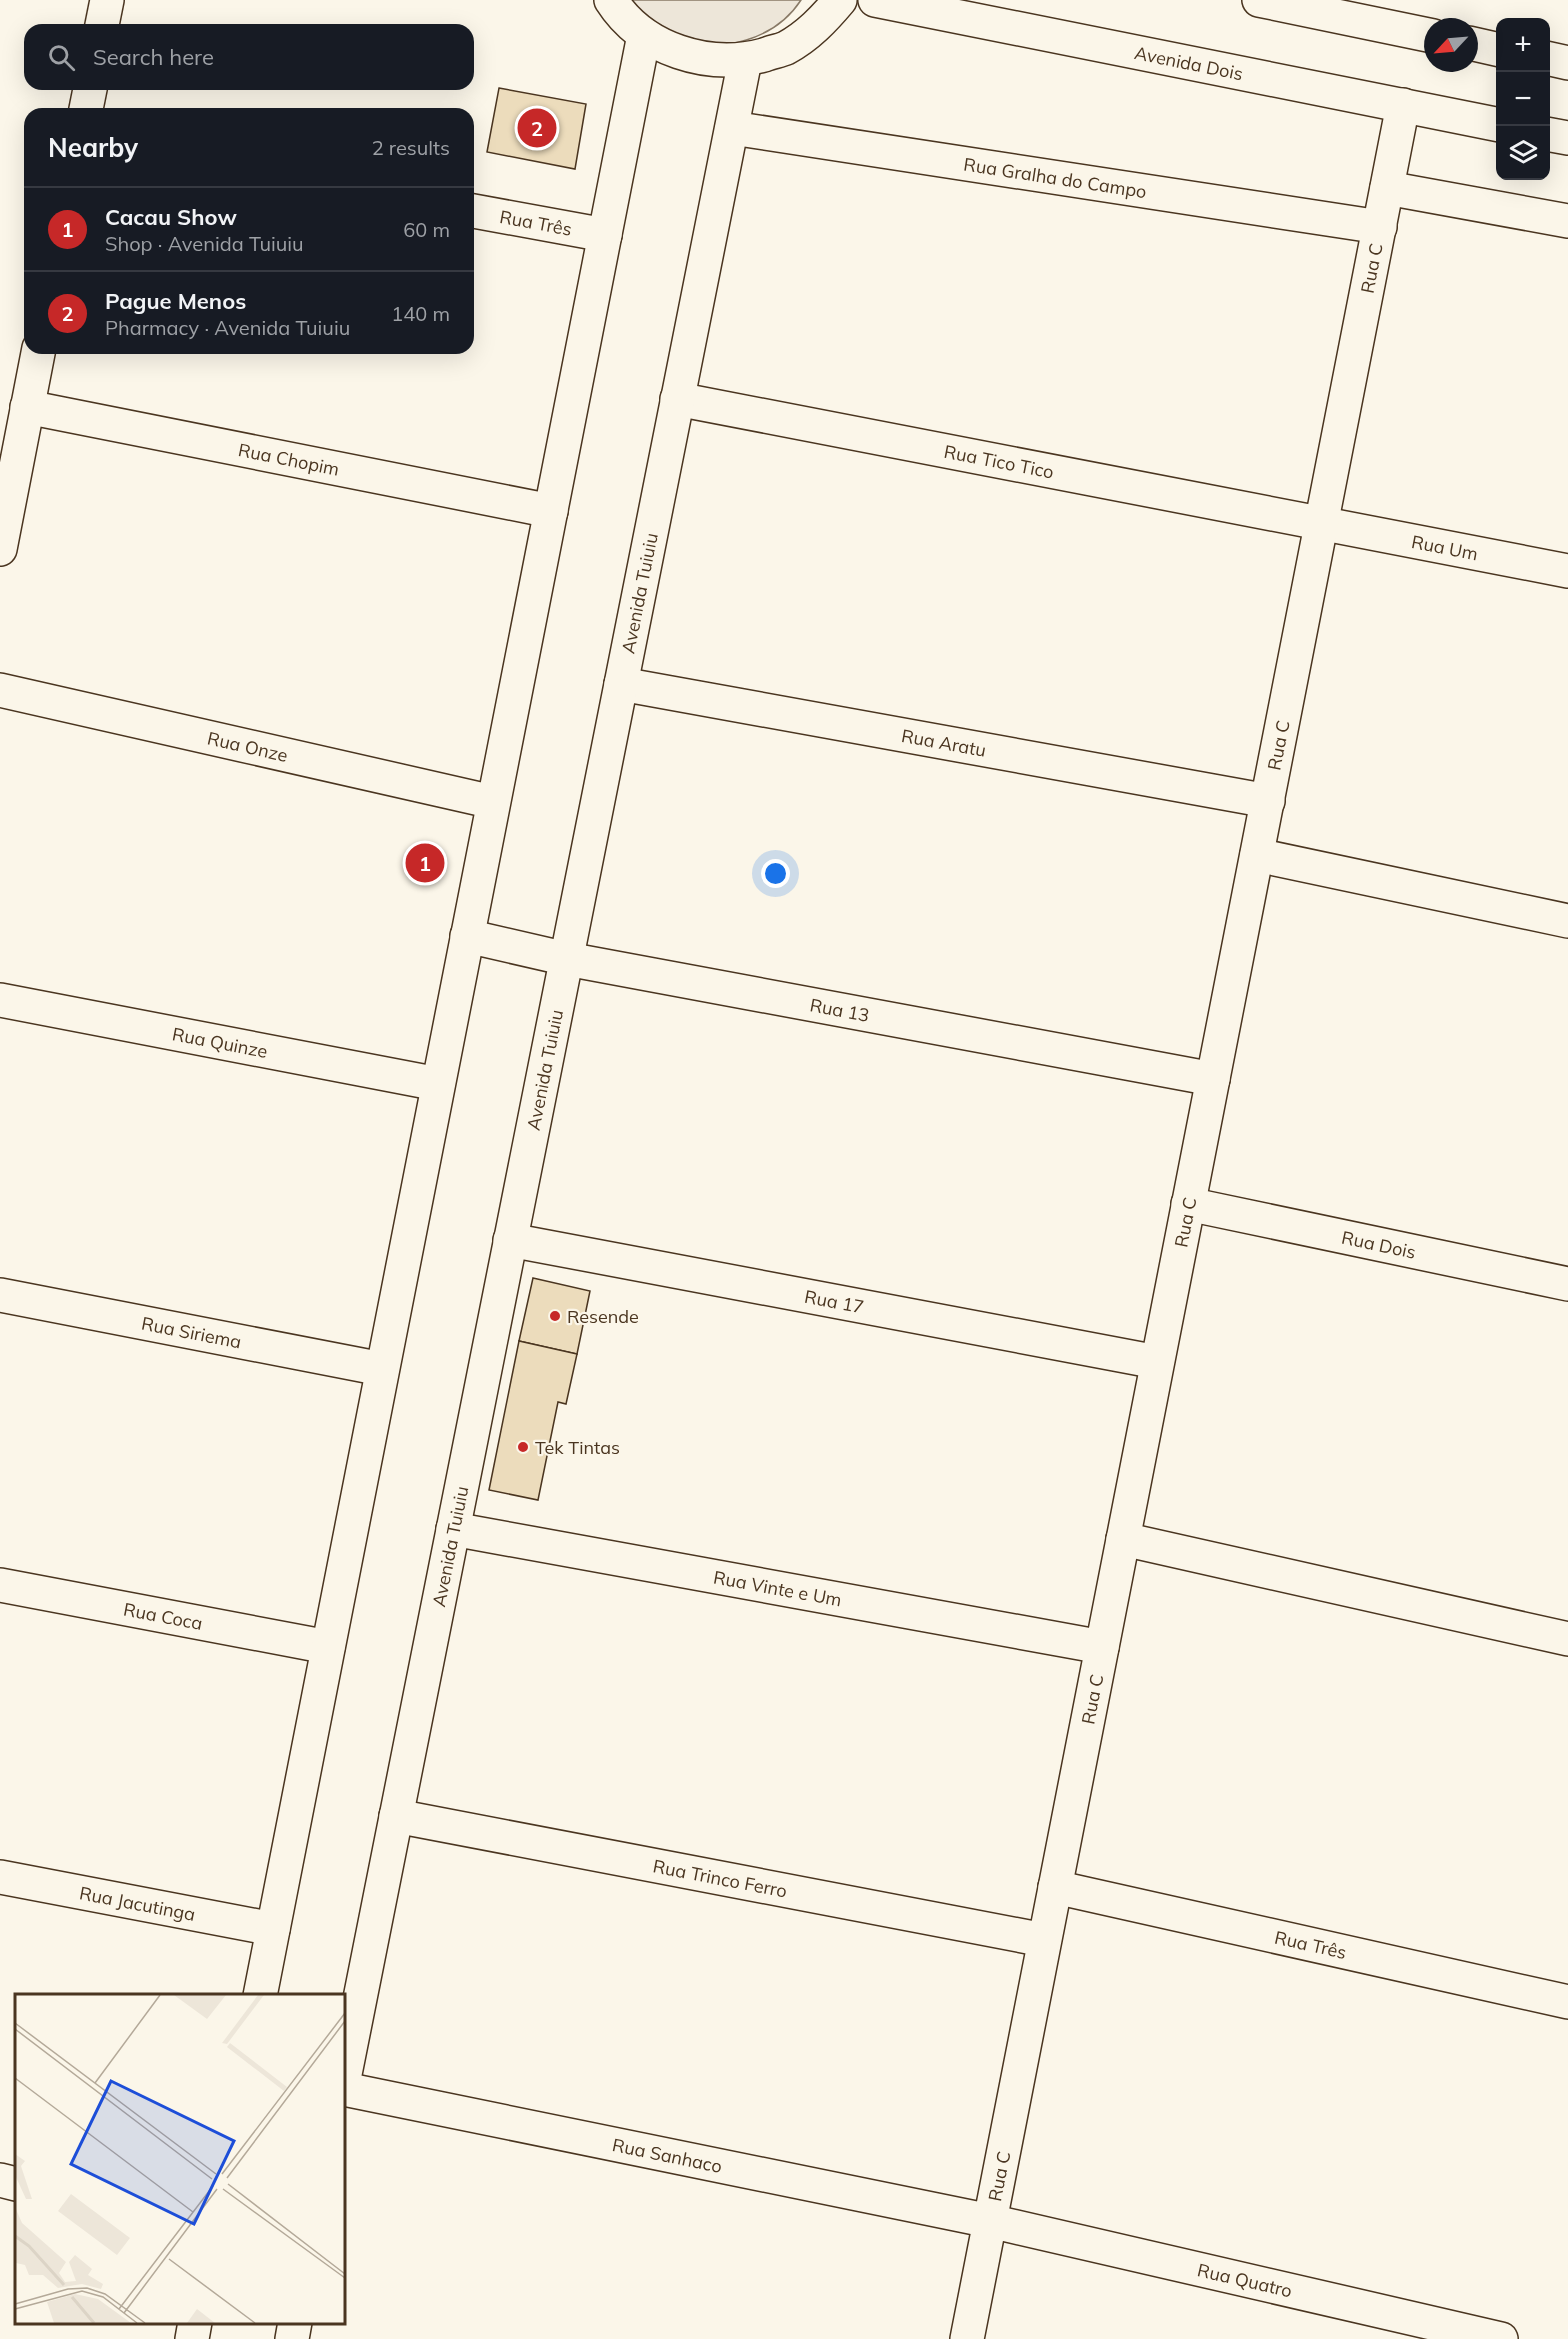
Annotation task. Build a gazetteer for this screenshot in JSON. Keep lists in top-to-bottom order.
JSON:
{
  "streets": {
    "street": [
      "Avenida Dois",
      "Rua Gralha do Campo",
      "Rua Três",
      "Rua C",
      "Rua Chopim",
      "Rua Tico Tico",
      "Rua Um",
      "Avenida Tuiuiu",
      "Rua Aratu",
      "Rua Onze",
      "Rua 13",
      "Rua Quinze",
      "Rua Dois",
      "Rua 17",
      "Rua Siriema",
      "Rua Vinte e Um",
      "Rua Coca",
      "Rua Trinco Ferro",
      "Rua Jacutinga",
      "Rua Sanhaco",
      "Rua Quatro"
    ]
  },
  "crossings": [
    ["Avenida Dois", "Rua C"],
    ["Rua Gralha do Campo", "Rua C"],
    ["Rua Gralha do Campo", "Avenida Tuiuiu"],
    ["Rua Três", "Rua C"],
    ["Rua C", "Rua Tico Tico"],
    ["Rua C", "Rua Um"],
    ["Rua C", "Rua Aratu"],
    ["Rua C", "Rua 13"],
    ["Rua C", "Rua Dois"],
    ["Rua C", "Rua 17"],
    ["Rua C", "Rua Vinte e Um"],
    ["Rua C", "Rua Trinco Ferro"],
    ["Rua C", "Rua Sanhaco"],
    ["Rua C", "Rua Quatro"],
    ["Rua Tico Tico", "Rua Um"],
    ["Rua Tico Tico", "Avenida Tuiuiu"],
    ["Avenida Tuiuiu", "Rua Aratu"],
    ["Avenida Tuiuiu", "Rua 13"],
    ["Avenida Tuiuiu", "Rua 17"],
    ["Avenida Tuiuiu", "Rua Vinte e Um"],
    ["Avenida Tuiuiu", "Rua Trinco Ferro"],
    ["Rua Sanhaco", "Rua Quatro"]
  ],
  "places": ["Resende", "Tek Tintas"],
  "north": "bottom left",
  "page": {
    "map_buttons": ["+", "−"],
    "search": "Search here",
    "pins": ["2", "1"],
    "heading": ["Nearby", "2 results"],
    "list": [
      {
        "mark": "1",
        "name": "Cacau Show",
        "note": "Shop · Avenida Tuiuiu",
        "value": "60 m"
      },
      {
        "mark": "2",
        "name": "Pague Menos",
        "note": "Pharmacy · Avenida Tuiuiu",
        "value": "140 m"
      }
    ]
  }
}
